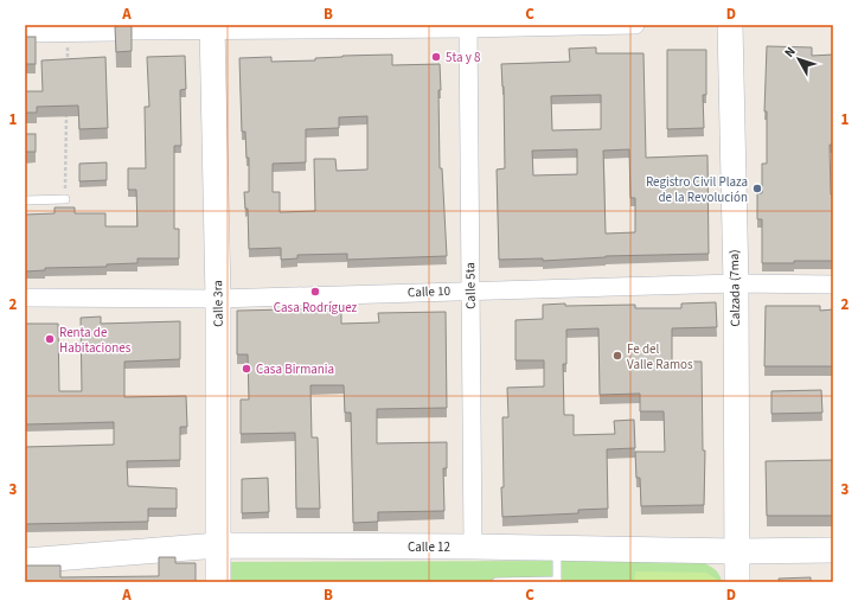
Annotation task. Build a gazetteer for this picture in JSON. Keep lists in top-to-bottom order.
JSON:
{
  "streets": {
    "main road": ["Calzada (7ma)", "Calle 3ra", "Calle 12"],
    "street": ["Calle 5ta", "Calle 10"]
  },
  "crossings": [
    ["Calle 5ta", "Calle 10"],
    ["Calle 5ta", "Calle 12"],
    ["Calzada (7ma)", "Calle 10"],
    ["Calzada (7ma)", "Calle 12"],
    ["Calle 10", "Calle 3ra"],
    ["Calle 3ra", "Calle 12"]
  ],
  "places": [
    "5ta y 8",
    "Registro Civil Plaza de la Revolución",
    "Casa Rodríguez",
    "Renta de Habitaciones",
    "Fe del Valle Ramos",
    "Casa Birmania"
  ],
  "north": "top left",
  "grid": {
    "columns": [
      "A",
      "B",
      "C",
      "D"
    ],
    "rows": ["1", "2", "3"]
  }
}
